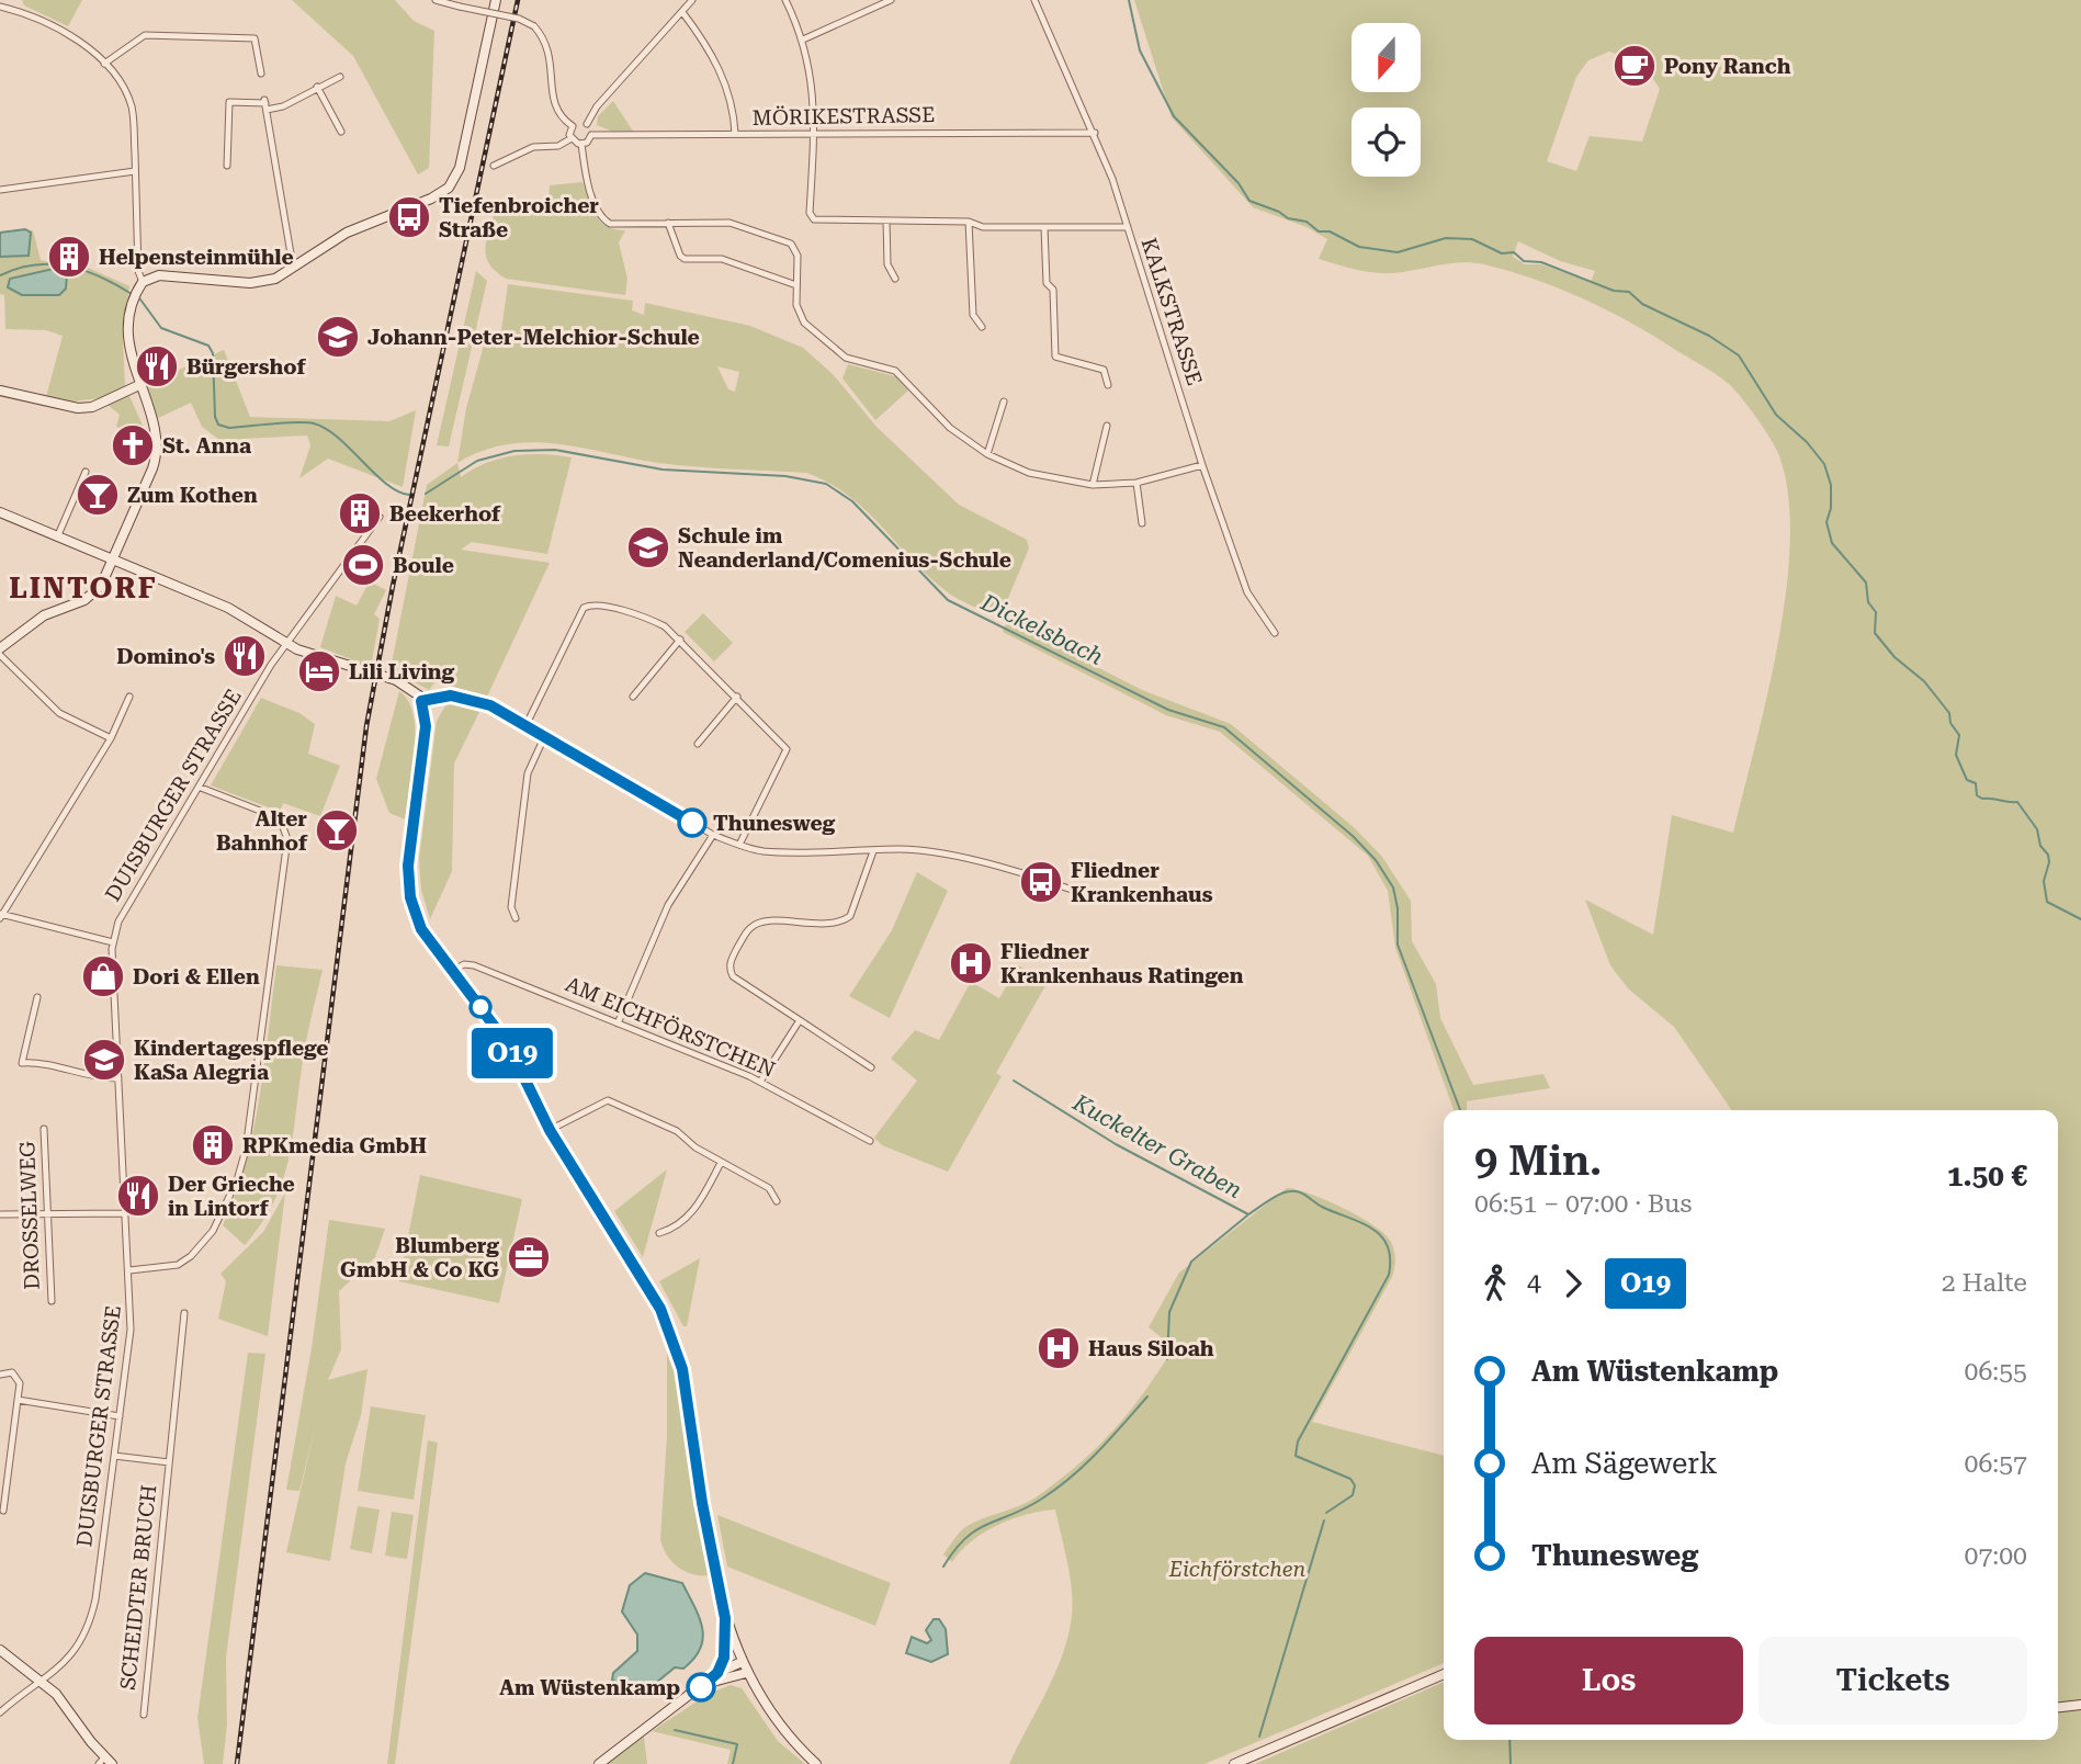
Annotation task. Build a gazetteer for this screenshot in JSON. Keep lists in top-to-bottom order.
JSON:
{
  "streets": {
    "street": [
      "MÖRIKESTRASSE",
      "KALKSTRASSE",
      "DUISBURGER STRASSE",
      "AM EICHFÖRSTCHEN",
      "DROSSELWEG",
      "SCHEIDTER BRUCH"
    ]
  },
  "crossings": [
    ["MÖRIKESTRASSE", "KALKSTRASSE"],
    ["DUISBURGER STRASSE", "SCHEIDTER BRUCH"]
  ],
  "districts": ["LINTORF"],
  "water": ["Dickelsbach", "Kuckelter Graben"],
  "parks": ["Eichförstchen"],
  "places": {
    "cafe": ["Pony Ranch"],
    "bus stop": ["Tiefenbroicher Straße", "Fliedner Krankenhaus"],
    "building": ["Helpensteinmühle", "Beekerhof", "RPKmedia GmbH"],
    "school or university": ["Johann-Peter-Melchior-Schule", "Schule im Neanderland/Comenius-Schule", "Kindertagespflege KaSa Alegria"],
    "restaurant": ["Bürgershof", "Domino's", "Der Grieche in Lintorf"],
    "church": ["St. Anna"],
    "bar": ["Zum Kothen", "Alter Bahnhof"],
    "sports": ["Boule"],
    "hotel": ["Lili Living"],
    "other": ["Thunesweg", "Am Wüstenkamp"],
    "hospital": ["Fliedner Krankenhaus Ratingen", "Haus Siloah"],
    "shop": ["Dori & Ellen"],
    "office": ["Blumberg GmbH & Co KG"]
  },
  "lines": ["bus line O19"],
  "north": "bottom",
  "page": {
    "on_map": "O19",
    "heading": ["9 Min.", "06:51 – 07:00 · Bus", "1.50 €"],
    "legs": ["4", "O19", "2 Halte"],
    "list": [
      {
        "name": "Am Wüstenkamp",
        "value": "06:55"
      },
      {
        "name": "Am Sägewerk",
        "value": "06:57"
      },
      {
        "name": "Thunesweg",
        "value": "07:00"
      }
    ],
    "buttons": ["Los", "Tickets"]
  }
}
